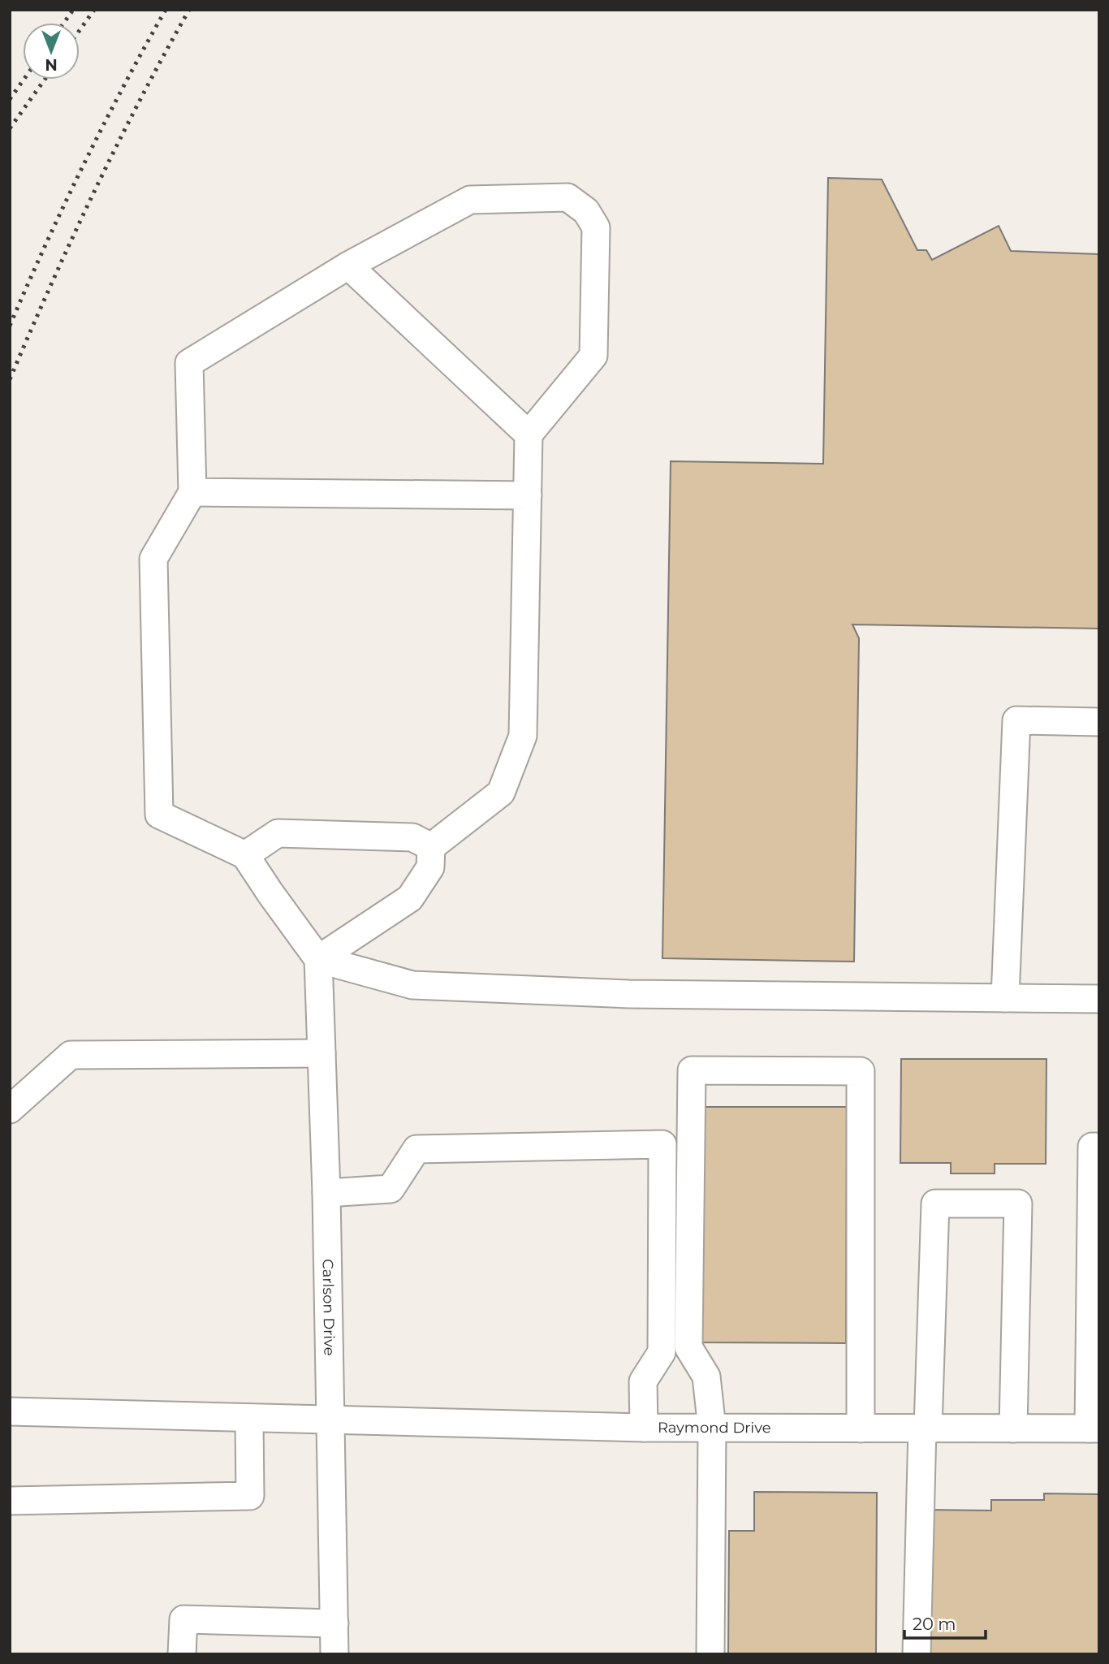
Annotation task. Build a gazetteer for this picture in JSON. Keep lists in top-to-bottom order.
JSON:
{
  "streets": {
    "street": ["Carlson Drive", "Raymond Drive"]
  },
  "crossings": [
    ["Carlson Drive", "Raymond Drive"]
  ],
  "scale_bar": "20 m",
  "north": "bottom"
}
